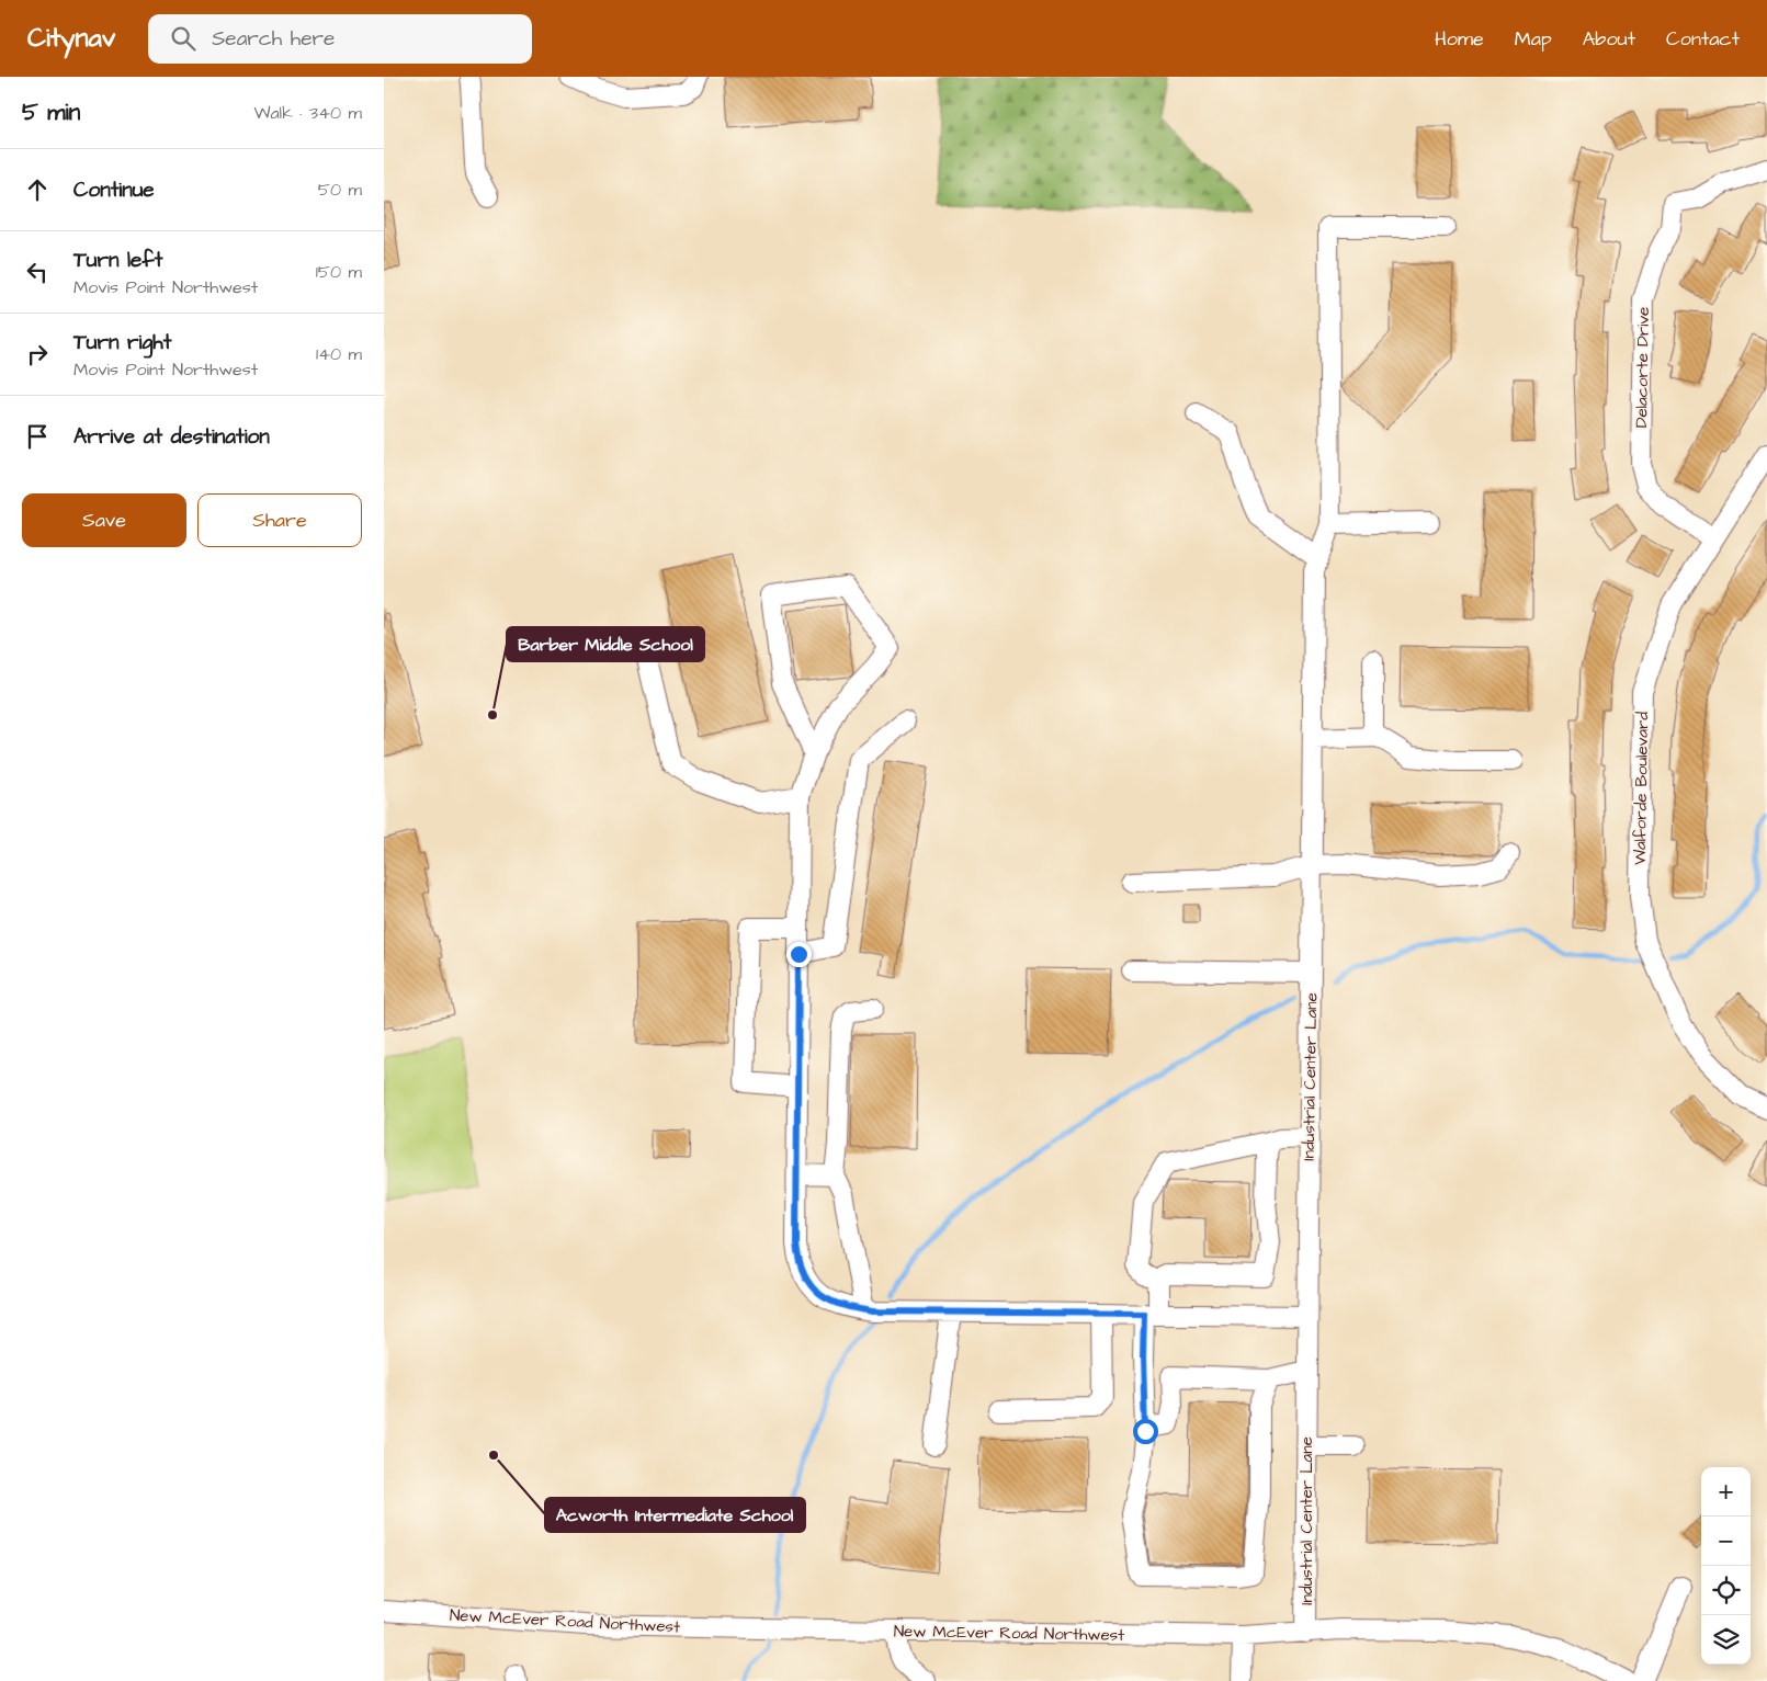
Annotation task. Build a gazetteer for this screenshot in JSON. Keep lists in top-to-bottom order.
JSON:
{
  "streets": {
    "street": [
      "Delacorte Drive",
      "Walforde Boulevard",
      "Industrial Center Lane",
      "New McEver Road Northwest"
    ]
  },
  "crossings": [
    ["Delacorte Drive", "Walforde Boulevard"],
    ["Industrial Center Lane", "New McEver Road Northwest"]
  ],
  "places": ["Barber Middle School", "Acworth Intermediate School"],
  "page": {
    "header": "Citynav",
    "search": "Search here",
    "nav": [
      "Home",
      "Map",
      "About",
      "Contact"
    ],
    "heading": ["5 min", "Walk · 340 m"],
    "list": [
      ["Continue", "50 m"],
      ["Turn left", "Movis Point Northwest", "150 m"],
      ["Turn right", "Movis Point Northwest", "140 m"],
      "Arrive at destination"
    ],
    "buttons": ["Save", "Share"],
    "map_buttons": ["+", "−"]
  }
}
